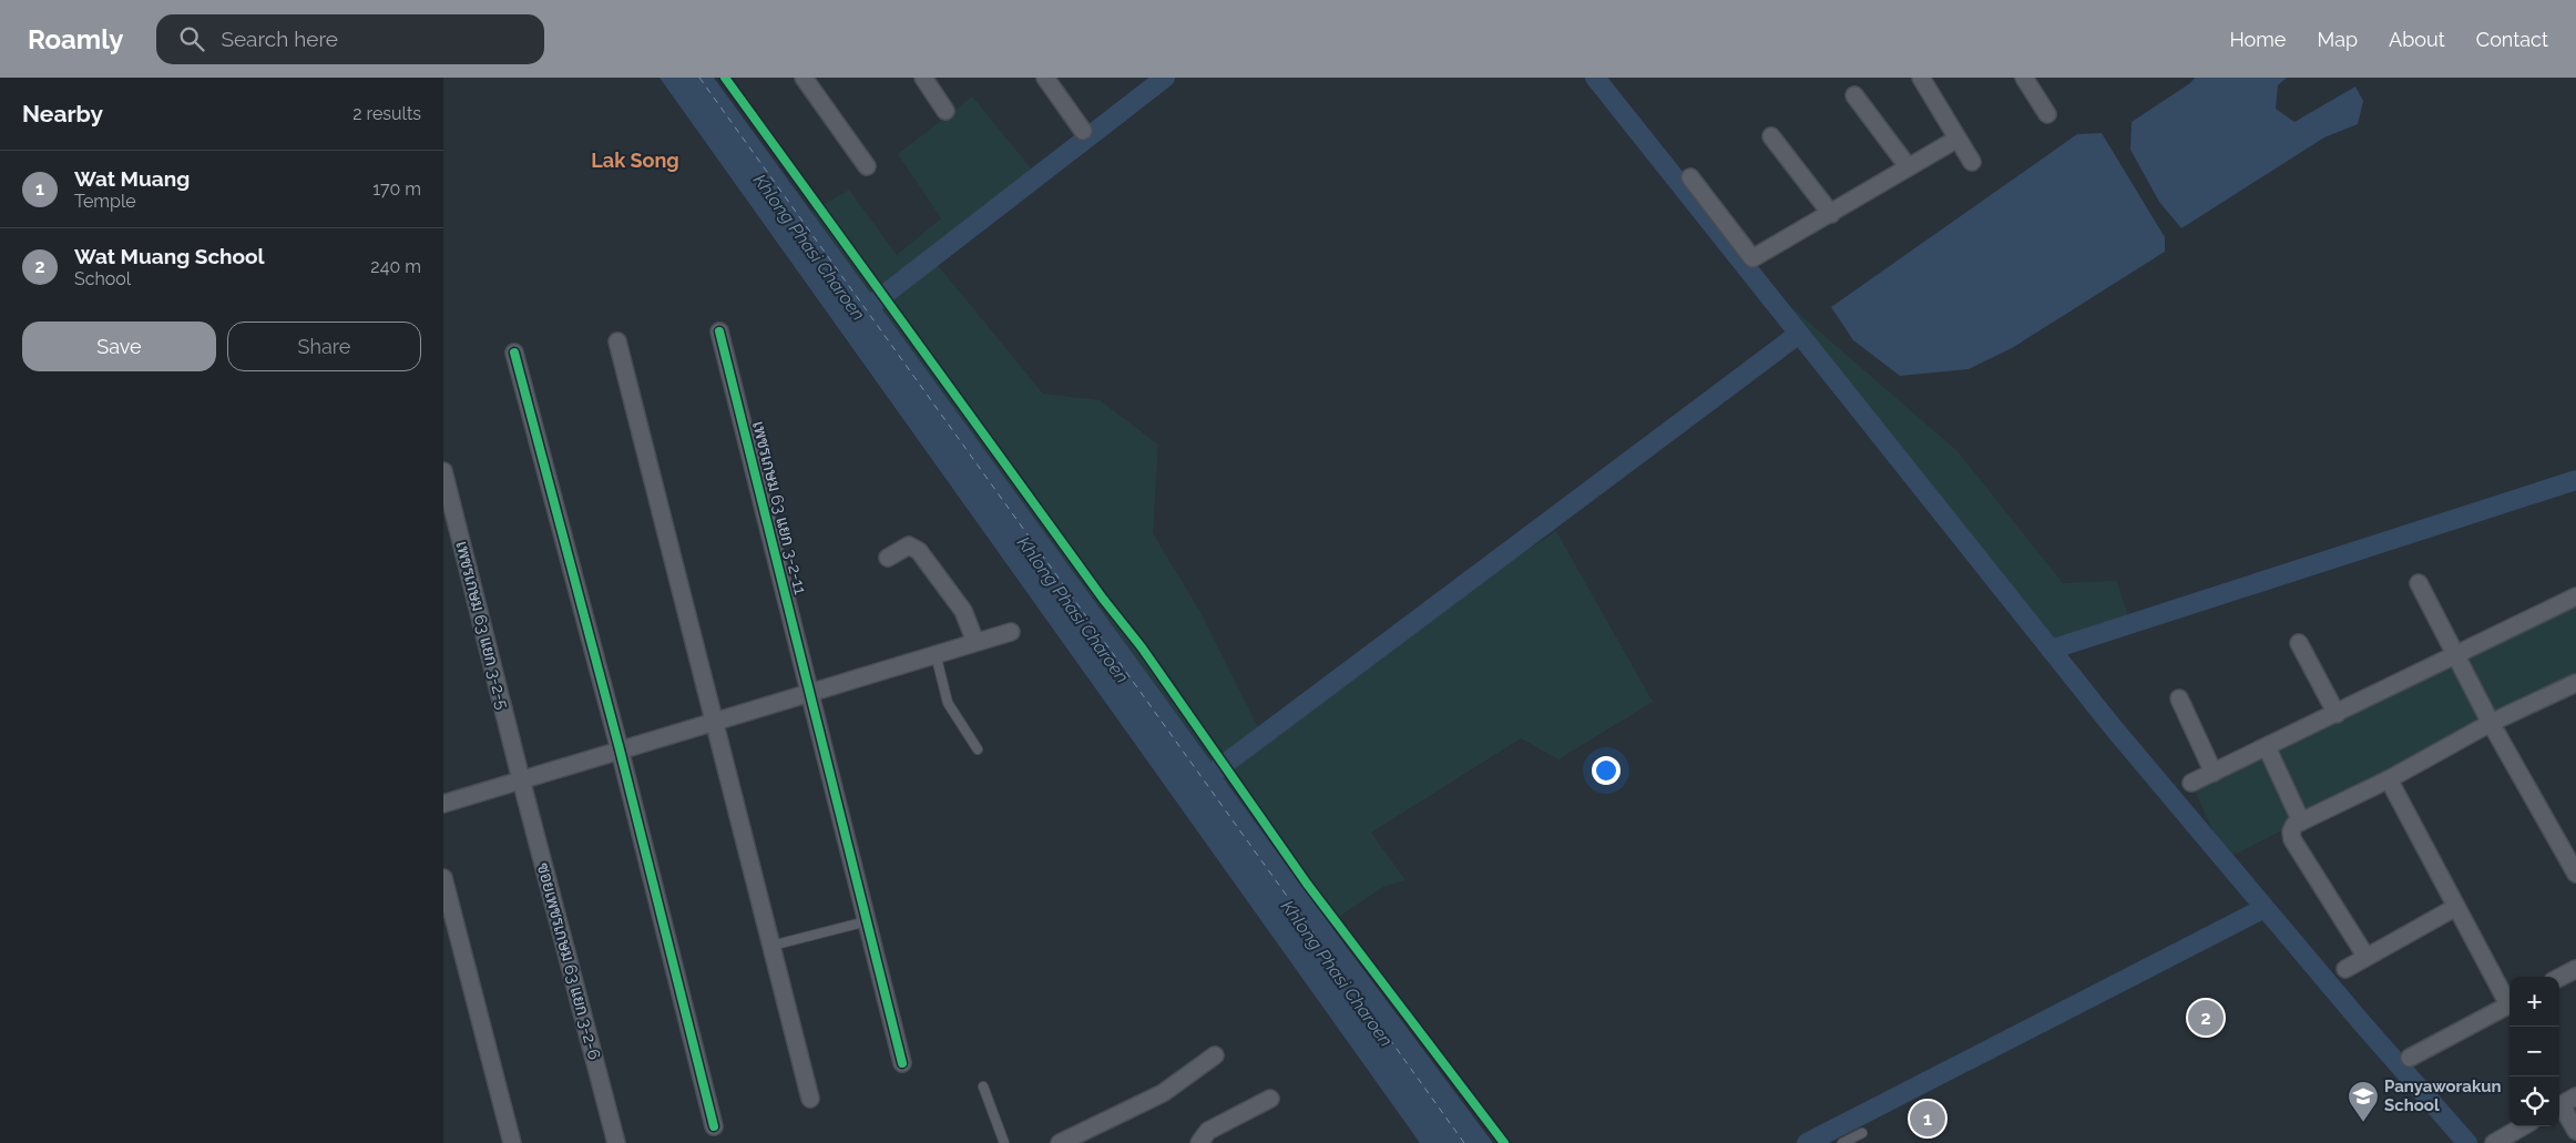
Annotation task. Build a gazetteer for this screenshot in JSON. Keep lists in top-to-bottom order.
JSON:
{
  "streets": {
    "street": ["เพชรเกษม 63 แยก 3-2-11", "เพชรเกษม 63 แยก 3-2-5", "ซอยเพชรเกษม 63 แยก 3-2-6"]
  },
  "crossings": [
    ["เพชรเกษม 63 แยก 3-2-5", "ซอยเพชรเกษม 63 แยก 3-2-6"]
  ],
  "districts": ["Lak Song"],
  "water": ["Khlong Phasi Charoen"],
  "places": {
    "school or university": ["Panyaworakun School"]
  },
  "page": {
    "header": "Roamly",
    "search": "Search here",
    "nav": [
      "Home",
      "Map",
      "About",
      "Contact"
    ],
    "heading": ["Nearby", "2 results"],
    "list": [
      {
        "mark": "1",
        "name": "Wat Muang",
        "note": "Temple",
        "value": "170 m"
      },
      {
        "mark": "2",
        "name": "Wat Muang School",
        "note": "School",
        "value": "240 m"
      }
    ],
    "buttons": ["Save", "Share"],
    "map_buttons": ["+", "−"],
    "pins": ["2", "1"]
  }
}
